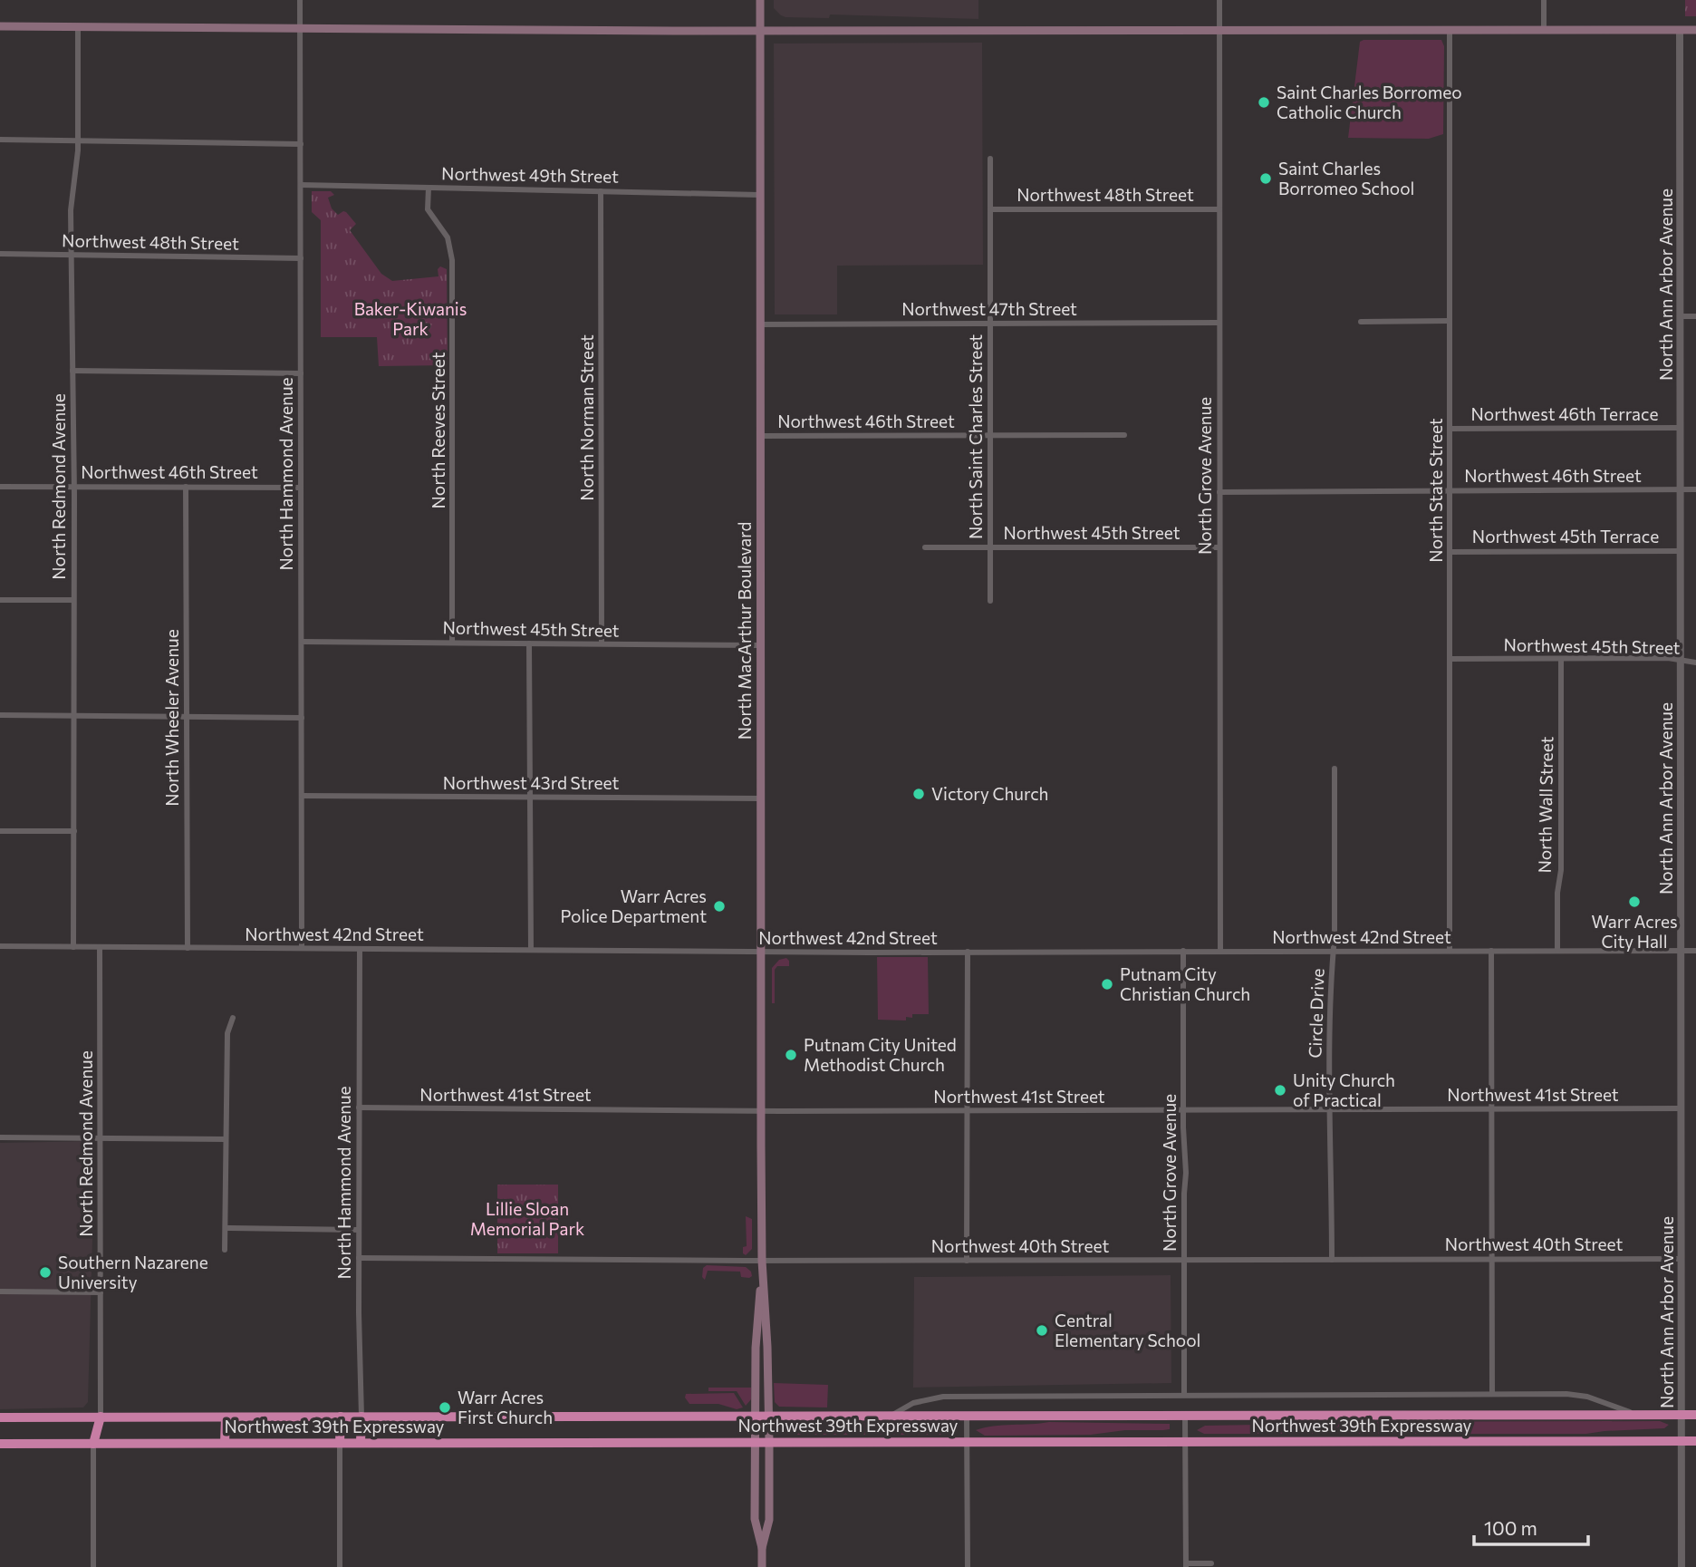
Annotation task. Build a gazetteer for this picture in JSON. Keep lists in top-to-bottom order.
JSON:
{
  "streets": {
    "highway": ["Northwest 39th Expressway"],
    "main road": ["North MacArthur Boulevard"],
    "street": [
      "Northwest 49th Street",
      "Northwest 48th Street",
      "North Ann Arbor Avenue",
      "Northwest 47th Street",
      "Northwest 46th Terrace",
      "North Norman Street",
      "Northwest 46th Street",
      "North Reeves Street",
      "North Saint Charles Street",
      "North Hammond Avenue",
      "North Grove Avenue",
      "North Redmond Avenue",
      "North State Street",
      "Northwest 45th Street",
      "Northwest 45th Terrace",
      "North Wheeler Avenue",
      "Northwest 43rd Street",
      "North Wall Street",
      "Northwest 42nd Street",
      "Circle Drive",
      "Northwest 41st Street",
      "Northwest 40th Street"
    ]
  },
  "crossings": [
    ["Northwest 49th Street", "North Norman Street"],
    ["Northwest 49th Street", "North Reeves Street"],
    ["Northwest 49th Street", "North Hammond Avenue"],
    ["Northwest 49th Street", "North MacArthur Boulevard"],
    ["Northwest 48th Street", "North Saint Charles Street"],
    ["Northwest 48th Street", "North Hammond Avenue"],
    ["Northwest 48th Street", "North Grove Avenue"],
    ["Northwest 48th Street", "North Redmond Avenue"],
    ["North Ann Arbor Avenue", "Northwest 46th Terrace"],
    ["North Ann Arbor Avenue", "Northwest 46th Street"],
    ["North Ann Arbor Avenue", "Northwest 45th Street"],
    ["North Ann Arbor Avenue", "Northwest 45th Terrace"],
    ["North Ann Arbor Avenue", "Northwest 42nd Street"],
    ["North Ann Arbor Avenue", "Northwest 41st Street"],
    ["North Ann Arbor Avenue", "Northwest 40th Street"],
    ["North Ann Arbor Avenue", "Northwest 39th Expressway"],
    ["Northwest 47th Street", "North Saint Charles Street"],
    ["Northwest 47th Street", "North Grove Avenue"],
    ["Northwest 47th Street", "North MacArthur Boulevard"],
    ["Northwest 46th Terrace", "North State Street"],
    ["North Norman Street", "Northwest 45th Street"],
    ["Northwest 46th Street", "North Saint Charles Street"],
    ["Northwest 46th Street", "North Hammond Avenue"],
    ["Northwest 46th Street", "North Grove Avenue"],
    ["Northwest 46th Street", "North Redmond Avenue"],
    ["Northwest 46th Street", "North State Street"],
    ["Northwest 46th Street", "North MacArthur Boulevard"],
    ["Northwest 46th Street", "North Wheeler Avenue"],
    ["North Reeves Street", "Northwest 45th Street"],
    ["North Saint Charles Street", "Northwest 45th Street"],
    ["North Hammond Avenue", "Northwest 45th Street"],
    ["North Hammond Avenue", "Northwest 43rd Street"],
    ["North Hammond Avenue", "Northwest 42nd Street"],
    ["North Hammond Avenue", "Northwest 41st Street"],
    ["North Hammond Avenue", "Northwest 40th Street"],
    ["North Hammond Avenue", "Northwest 39th Expressway"],
    ["North Grove Avenue", "Northwest 45th Street"],
    ["North Grove Avenue", "Northwest 42nd Street"],
    ["North Grove Avenue", "Northwest 41st Street"],
    ["North Grove Avenue", "Northwest 40th Street"],
    ["North Grove Avenue", "Northwest 39th Expressway"],
    ["North Redmond Avenue", "Northwest 42nd Street"],
    ["North Redmond Avenue", "Northwest 39th Expressway"],
    ["North State Street", "Northwest 45th Street"],
    ["North State Street", "Northwest 45th Terrace"],
    ["North State Street", "Northwest 42nd Street"],
    ["Northwest 45th Street", "North MacArthur Boulevard"],
    ["Northwest 45th Street", "North Wall Street"],
    ["North MacArthur Boulevard", "Northwest 43rd Street"],
    ["North MacArthur Boulevard", "Northwest 42nd Street"],
    ["North MacArthur Boulevard", "Northwest 41st Street"],
    ["North MacArthur Boulevard", "Northwest 40th Street"],
    ["North MacArthur Boulevard", "Northwest 39th Expressway"],
    ["North Wheeler Avenue", "Northwest 42nd Street"],
    ["North Wall Street", "Northwest 42nd Street"],
    ["Northwest 42nd Street", "Circle Drive"],
    ["Circle Drive", "Northwest 41st Street"],
    ["Circle Drive", "Northwest 40th Street"]
  ],
  "parks": ["Baker-Kiwanis Park", "Lillie Sloan Memorial Park"],
  "places": [
    "Saint Charles Borromeo Catholic Church",
    "Saint Charles Borromeo School",
    "Victory Church",
    "Warr Acres City Hall",
    "Warr Acres Police Department",
    "Putnam City Christian Church",
    "Putnam City United Methodist Church",
    "Unity Church of Practical",
    "Southern Nazarene University",
    "Central Elementary School",
    "Warr Acres First Church"
  ],
  "scale_bar": "100 m"
}
